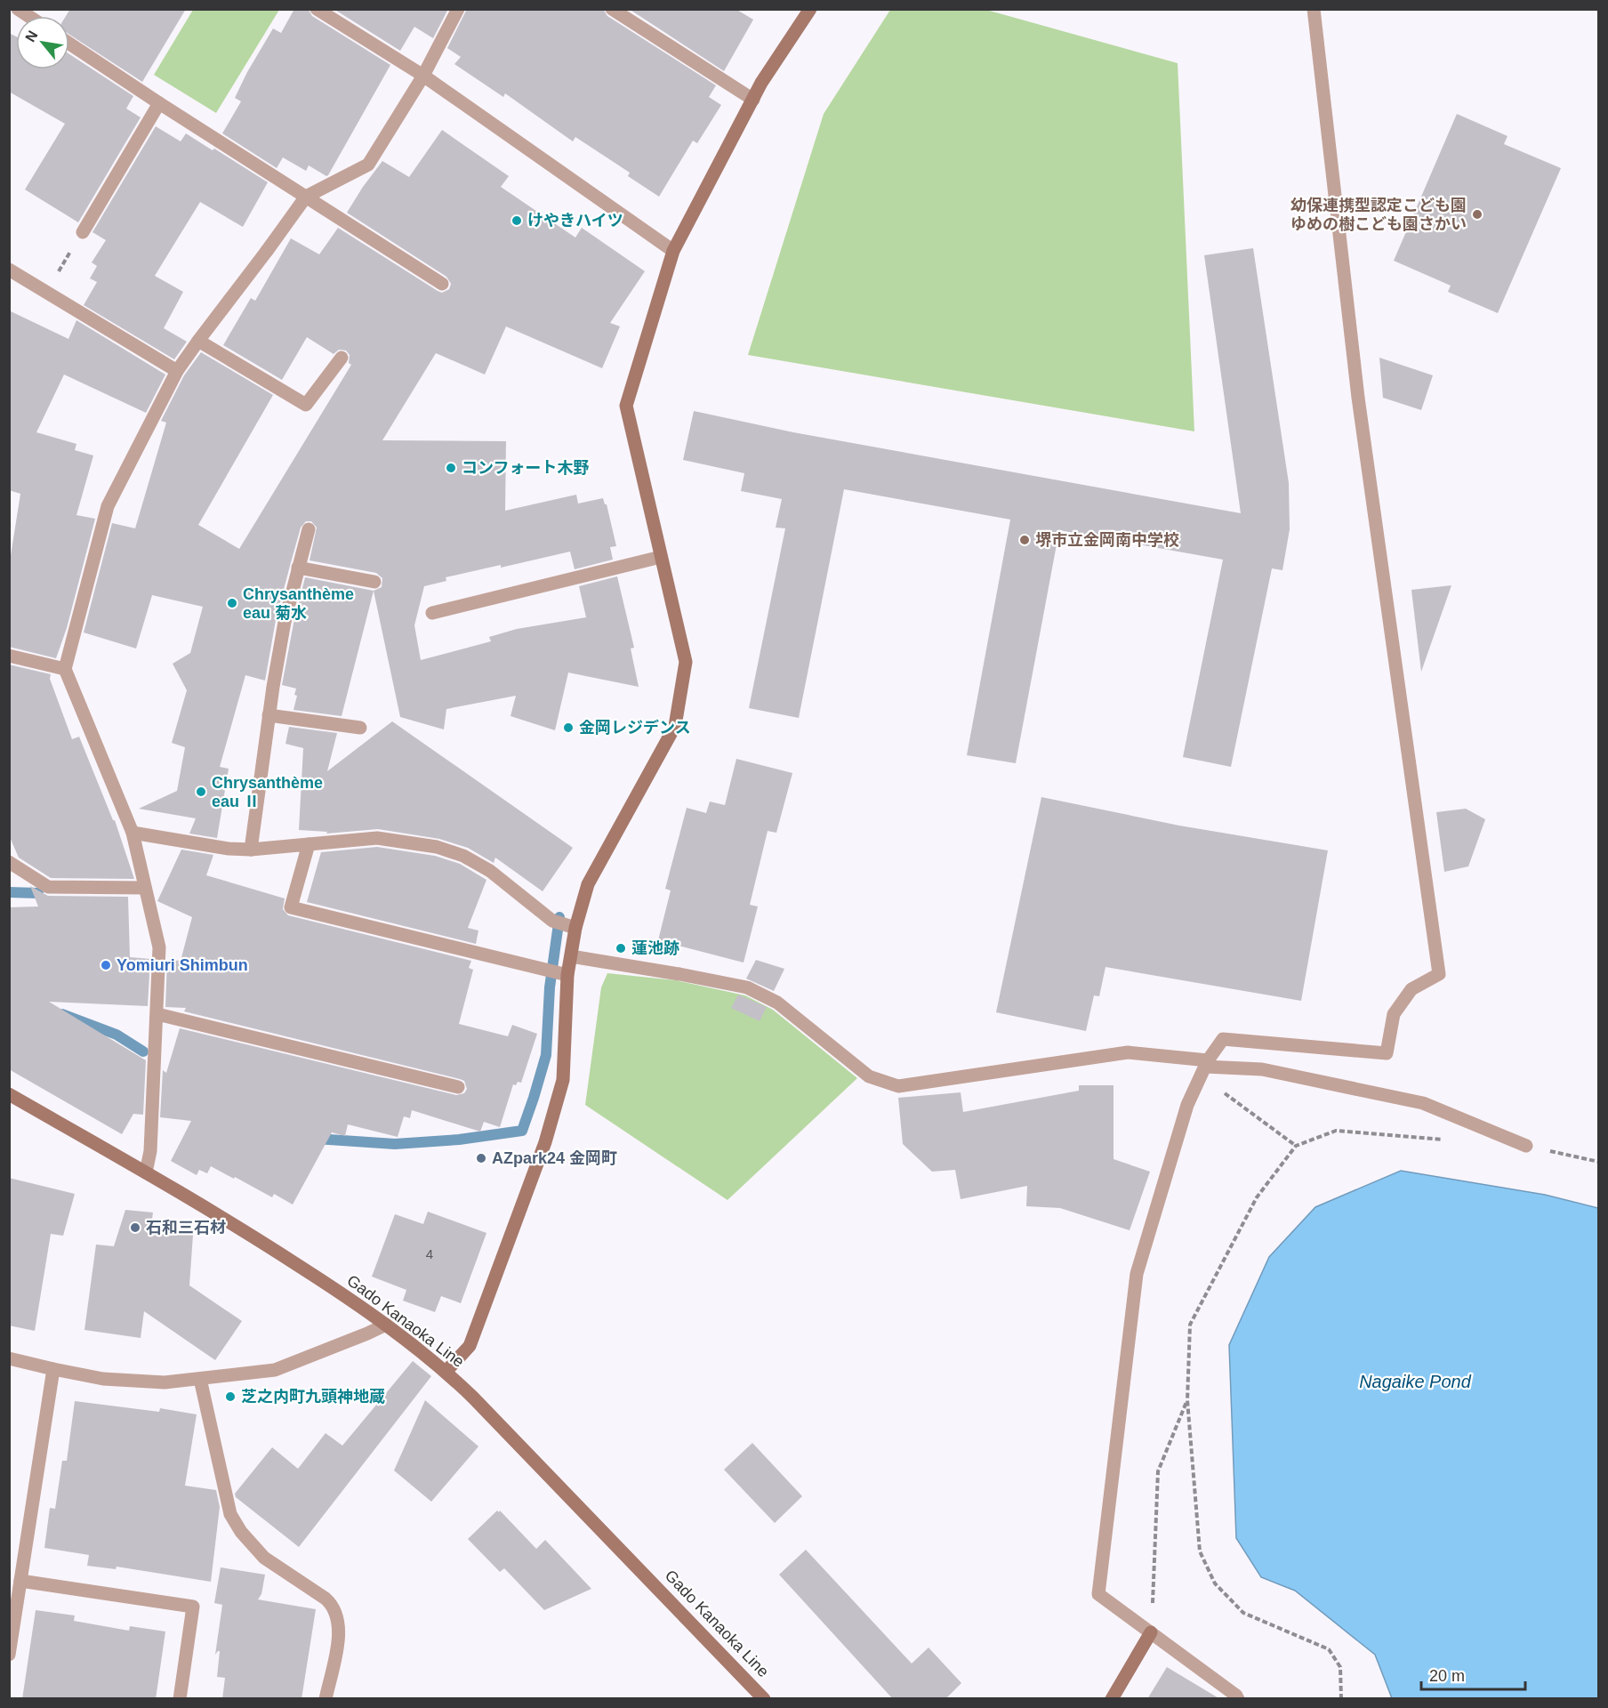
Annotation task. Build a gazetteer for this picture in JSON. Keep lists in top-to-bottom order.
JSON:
{
  "streets": {
    "street": ["Gado Kanaoka Line"]
  },
  "water": ["Nagaike Pond"],
  "places": [
    "幼保連携型認定こども園 ゆめの樹こども園さかい",
    "けやきハイツ",
    "コンフォート木野",
    "堺市立金岡南中学校",
    "Chrysanthème eau 菊水",
    "金岡レジデンス",
    "Chrysanthème eau Ⅱ",
    "蓮池跡",
    "Yomiuri Shimbun",
    "AZpark24 金岡町",
    "石和三石材",
    "芝之内町九頭神地蔵"
  ],
  "house_numbers": ["4"],
  "scale_bar": "20 m",
  "north": "top left"
}
